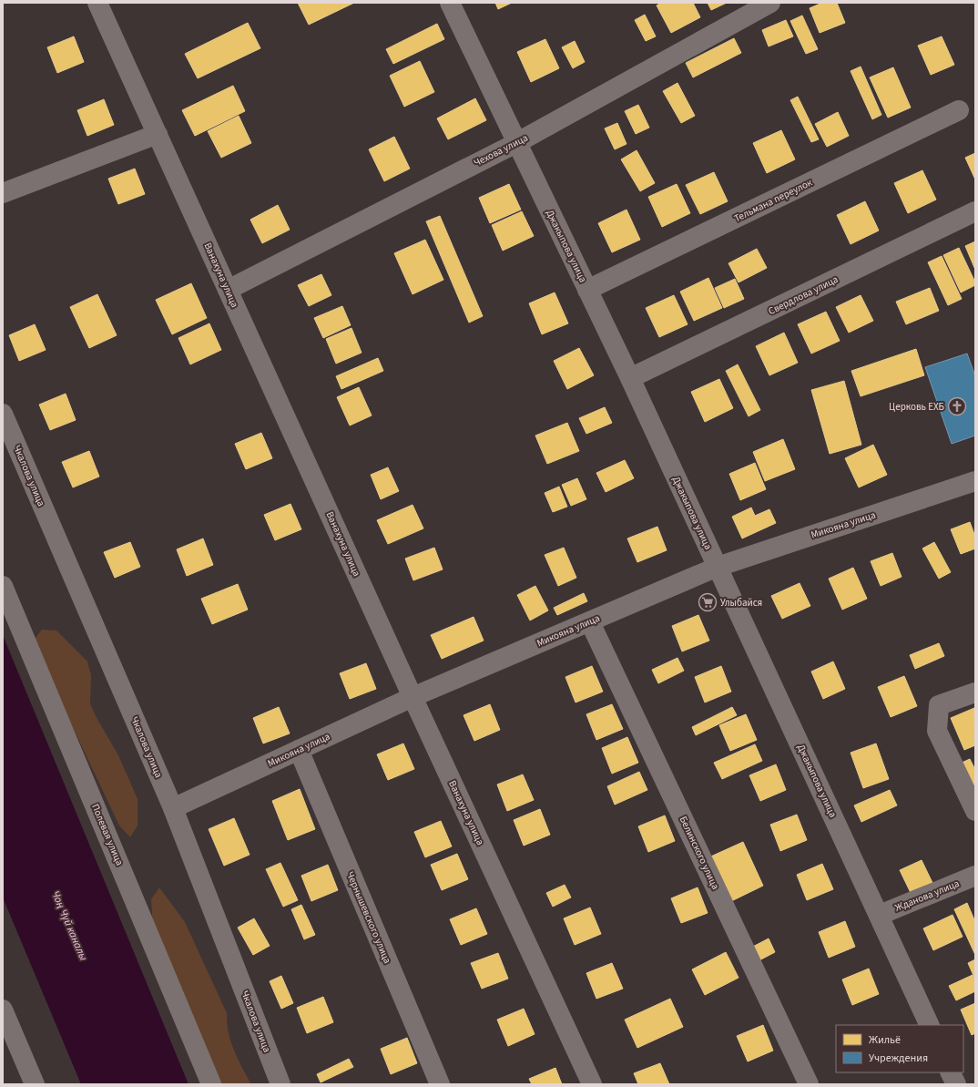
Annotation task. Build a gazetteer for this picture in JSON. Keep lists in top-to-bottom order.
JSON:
{
  "streets": {
    "street": [
      "Чехова улица",
      "Тельмана переулок",
      "Джакыпова улица",
      "Ванахуна улица",
      "Свердлова улица",
      "Чкалова улица",
      "Микояна улица",
      "Полевая улица",
      "Белинского улица",
      "Жданова улица",
      "Чернышевского улица"
    ]
  },
  "crossings": [
    ["Чехова улица", "Джакыпова улица"],
    ["Чехова улица", "Ванахуна улица"],
    ["Тельмана переулок", "Джакыпова улица"],
    ["Джакыпова улица", "Свердлова улица"],
    ["Джакыпова улица", "Микояна улица"],
    ["Джакыпова улица", "Жданова улица"],
    ["Ванахуна улица", "Микояна улица"],
    ["Чкалова улица", "Микояна улица"],
    ["Микояна улица", "Белинского улица"],
    ["Микояна улица", "Чернышевского улица"]
  ],
  "water": ["Чоң Чүй каналы"],
  "places": {
    "church": ["Церковь ЕХБ"],
    "supermarket": ["Улыбайся"]
  },
  "legend": ["Жильё", "Учреждения"]
}
